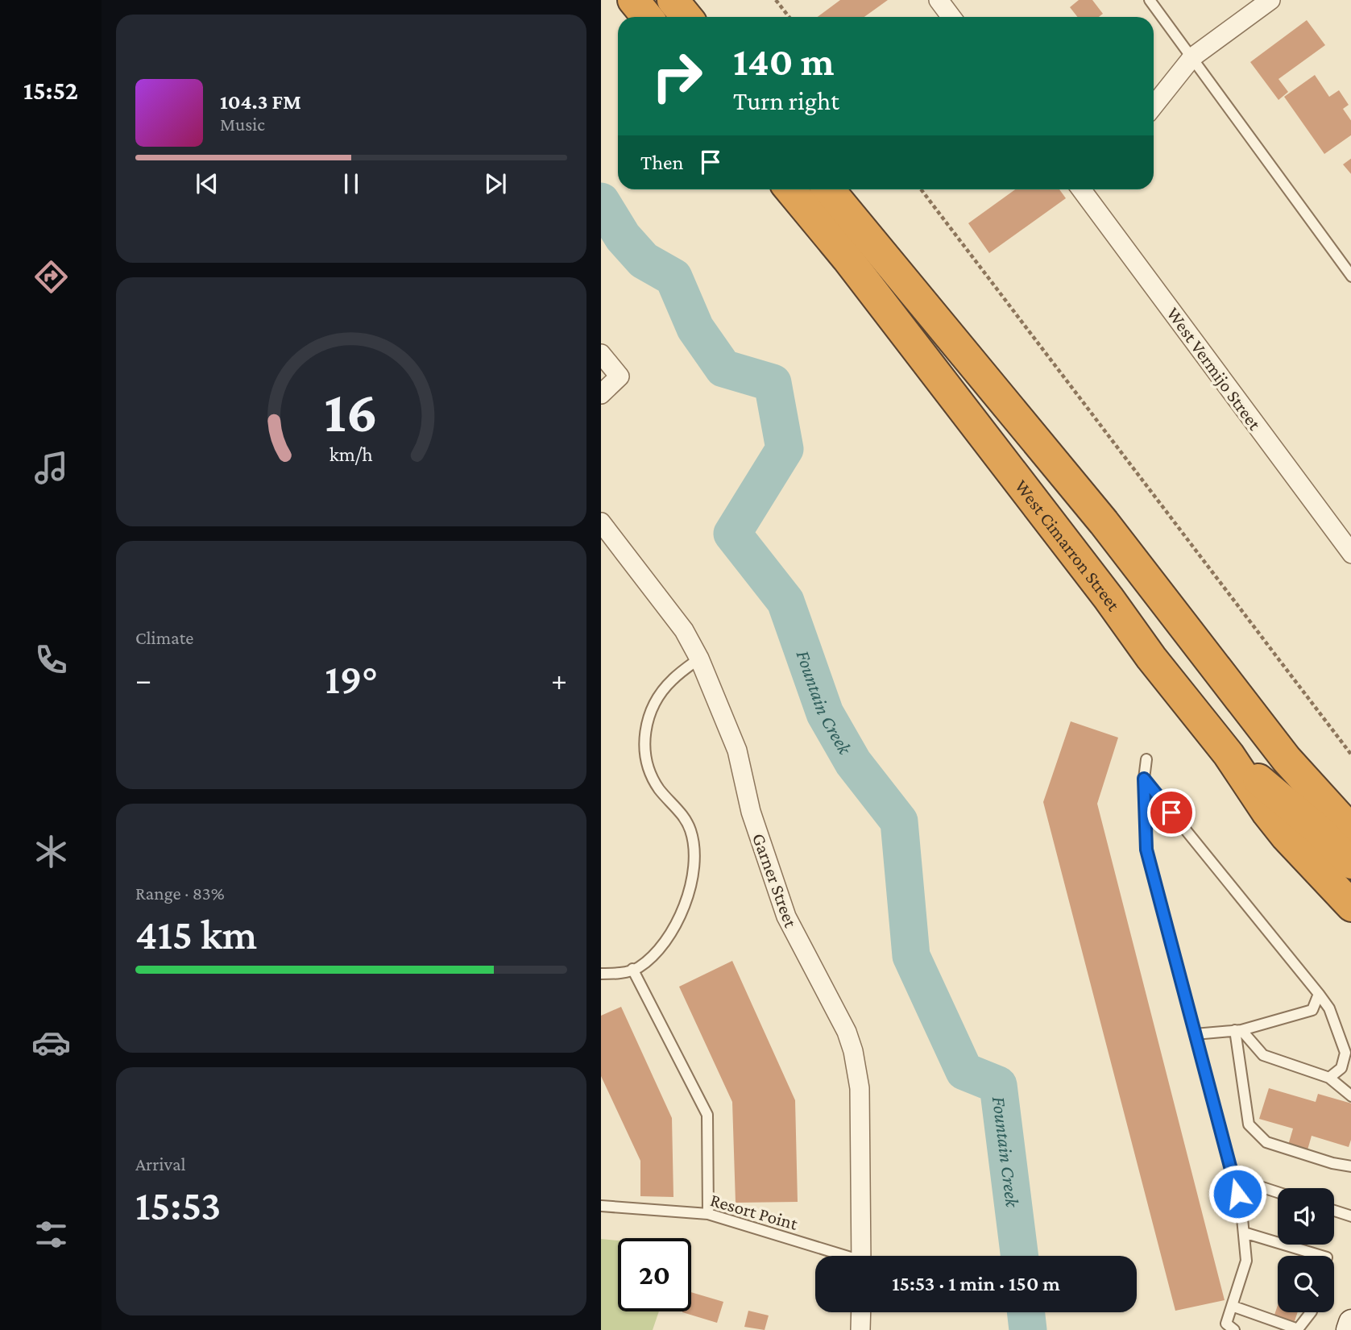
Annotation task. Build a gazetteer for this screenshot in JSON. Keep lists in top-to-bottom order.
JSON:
{
  "streets": {
    "highway": ["West Cimarron Street"],
    "street": ["West Vermijo Street", "Garner Street"],
    "lane": ["Resort Point"]
  },
  "water": ["Fountain Creek"],
  "page": {
    "tabs": "15:52",
    "turn": ["140 m", "Turn right"],
    "song": ["104.3 FM", "Music"],
    "then": "Then",
    "tile": [
      "Climate",
      ["Range · 83%", "415 km"],
      ["Arrival", "15:53"]
    ],
    "heat": ["−", "19°", "+"],
    "limit": "20",
    "trip": "15:53 · 1 min · 150 m",
    "gauge": ["16", "km/h"]
  }
}
